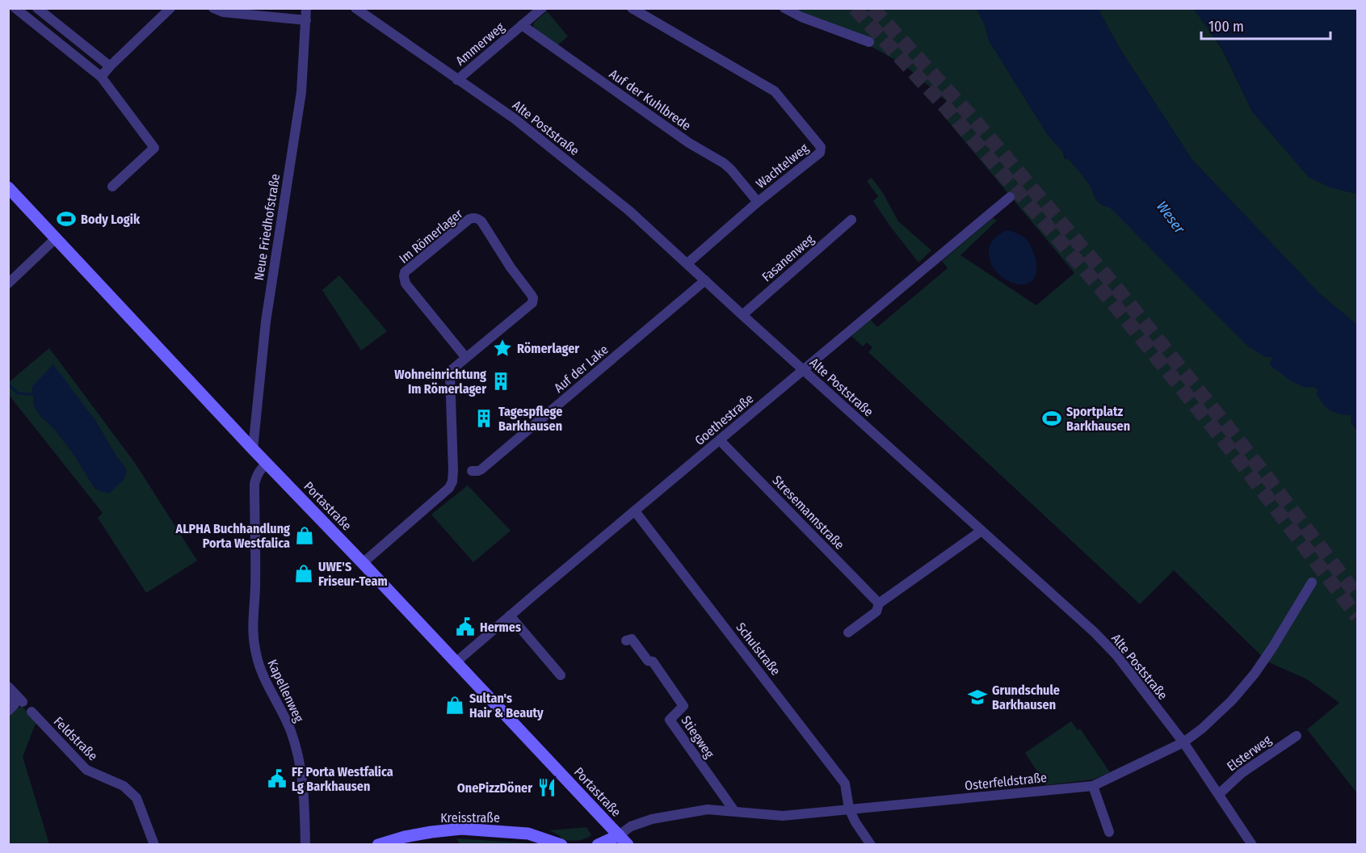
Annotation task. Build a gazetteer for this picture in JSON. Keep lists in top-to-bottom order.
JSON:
{
  "streets": {
    "main road": ["Portastraße", "Kreisstraße"],
    "street": [
      "Ammerweg",
      "Auf der Kuhlbrede",
      "Alte Poststraße",
      "Wachtelweg",
      "Neue Friedhofstraße",
      "Im Römerlager",
      "Fasanenweg",
      "Auf der Lake",
      "Goethestraße",
      "Stresemannstraße",
      "Schulstraße",
      "Kapellenweg",
      "Stiegweg",
      "Feldstraße",
      "Elsterweg",
      "Osterfeldstraße"
    ]
  },
  "crossings": [
    ["Ammerweg", "Auf der Kuhlbrede"],
    ["Ammerweg", "Alte Poststraße"],
    ["Auf der Kuhlbrede", "Wachtelweg"],
    ["Alte Poststraße", "Wachtelweg"],
    ["Alte Poststraße", "Fasanenweg"],
    ["Alte Poststraße", "Auf der Lake"],
    ["Alte Poststraße", "Goethestraße"],
    ["Alte Poststraße", "Elsterweg"],
    ["Alte Poststraße", "Osterfeldstraße"],
    ["Neue Friedhofstraße", "Portastraße"],
    ["Im Römerlager", "Portastraße"],
    ["Goethestraße", "Portastraße"],
    ["Goethestraße", "Stresemannstraße"],
    ["Goethestraße", "Schulstraße"],
    ["Portastraße", "Kapellenweg"],
    ["Portastraße", "Osterfeldstraße"],
    ["Schulstraße", "Osterfeldstraße"],
    ["Stiegweg", "Osterfeldstraße"]
  ],
  "water": ["Weser"],
  "places": {
    "sports": ["Body Logik", "Sportplatz Barkhausen"],
    "place": ["Römerlager"],
    "building": ["Wohneinrichtung Im Römerlager", "Tagespflege Barkhausen"],
    "shop": ["ALPHA Buchhandlung Porta Westfalica", "UWE'S Friseur-Team", "Sultan's Hair & Beauty"],
    "public building": ["Hermes", "FF Porta Westfalica Lg Barkhausen"],
    "school or university": ["Grundschule Barkhausen"],
    "restaurant": ["OnePizzDöner"]
  },
  "scale_bar": "100 m"
}
